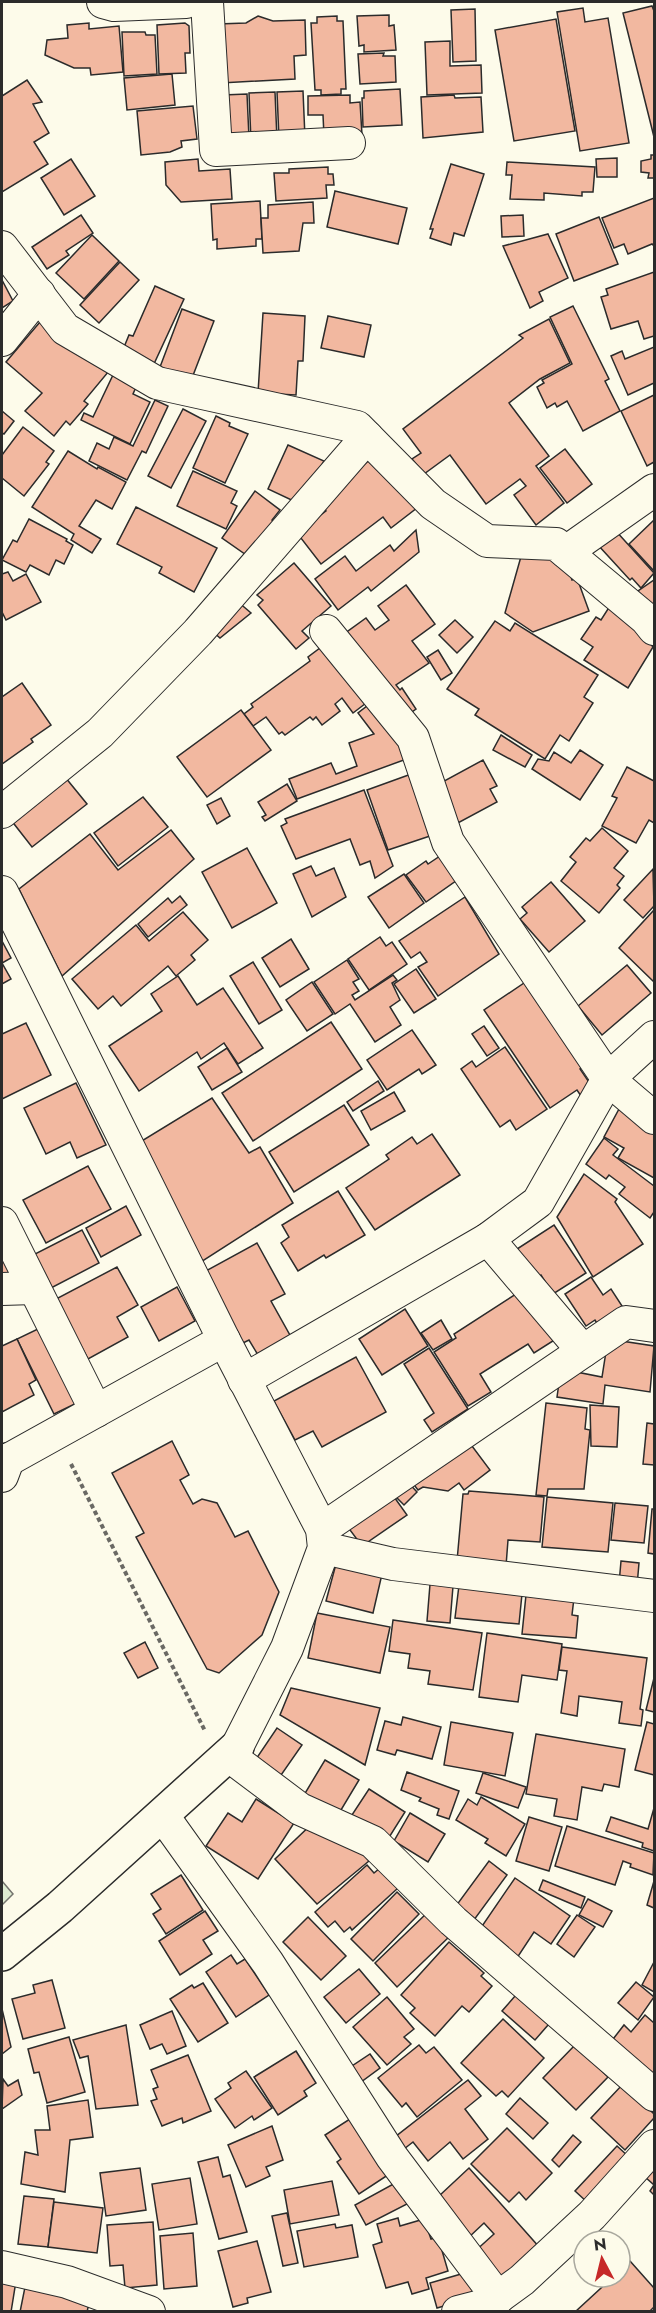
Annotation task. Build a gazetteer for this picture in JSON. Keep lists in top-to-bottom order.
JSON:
{
  "north": "top"
}
